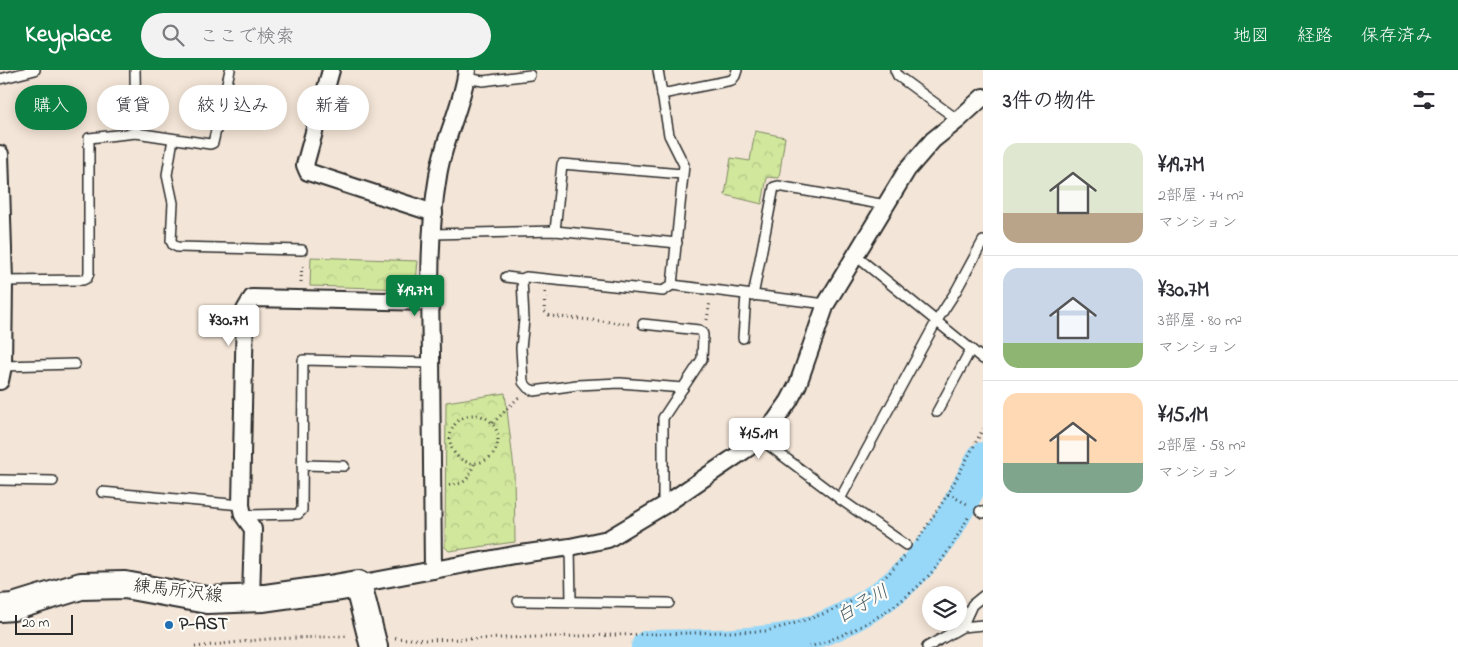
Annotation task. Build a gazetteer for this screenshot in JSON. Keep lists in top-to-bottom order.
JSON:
{
  "streets": {
    "main road": ["練馬所沢線"]
  },
  "water": ["白子川"],
  "places": ["P-AST"],
  "scale_bar": "20 m",
  "page": {
    "header": "Keyplace",
    "search": "ここで検索",
    "nav": ["地図", "経路", "保存済み"],
    "heading": "3件の物件",
    "chip": [
      "購入",
      "賃貸",
      "絞り込み",
      "新着"
    ],
    "list": [
      {
        "name": "¥19.7M",
        "note": "2部屋 · 74 m² · マンション"
      },
      {
        "name": "¥30.7M",
        "note": "3部屋 · 80 m² · マンション"
      },
      {
        "name": "¥15.1M",
        "note": "2部屋 · 58 m² · マンション"
      }
    ],
    "price": ["¥19.7M", "¥30.7M", "¥15.1M"],
    "scale": "20 m"
  }
}
